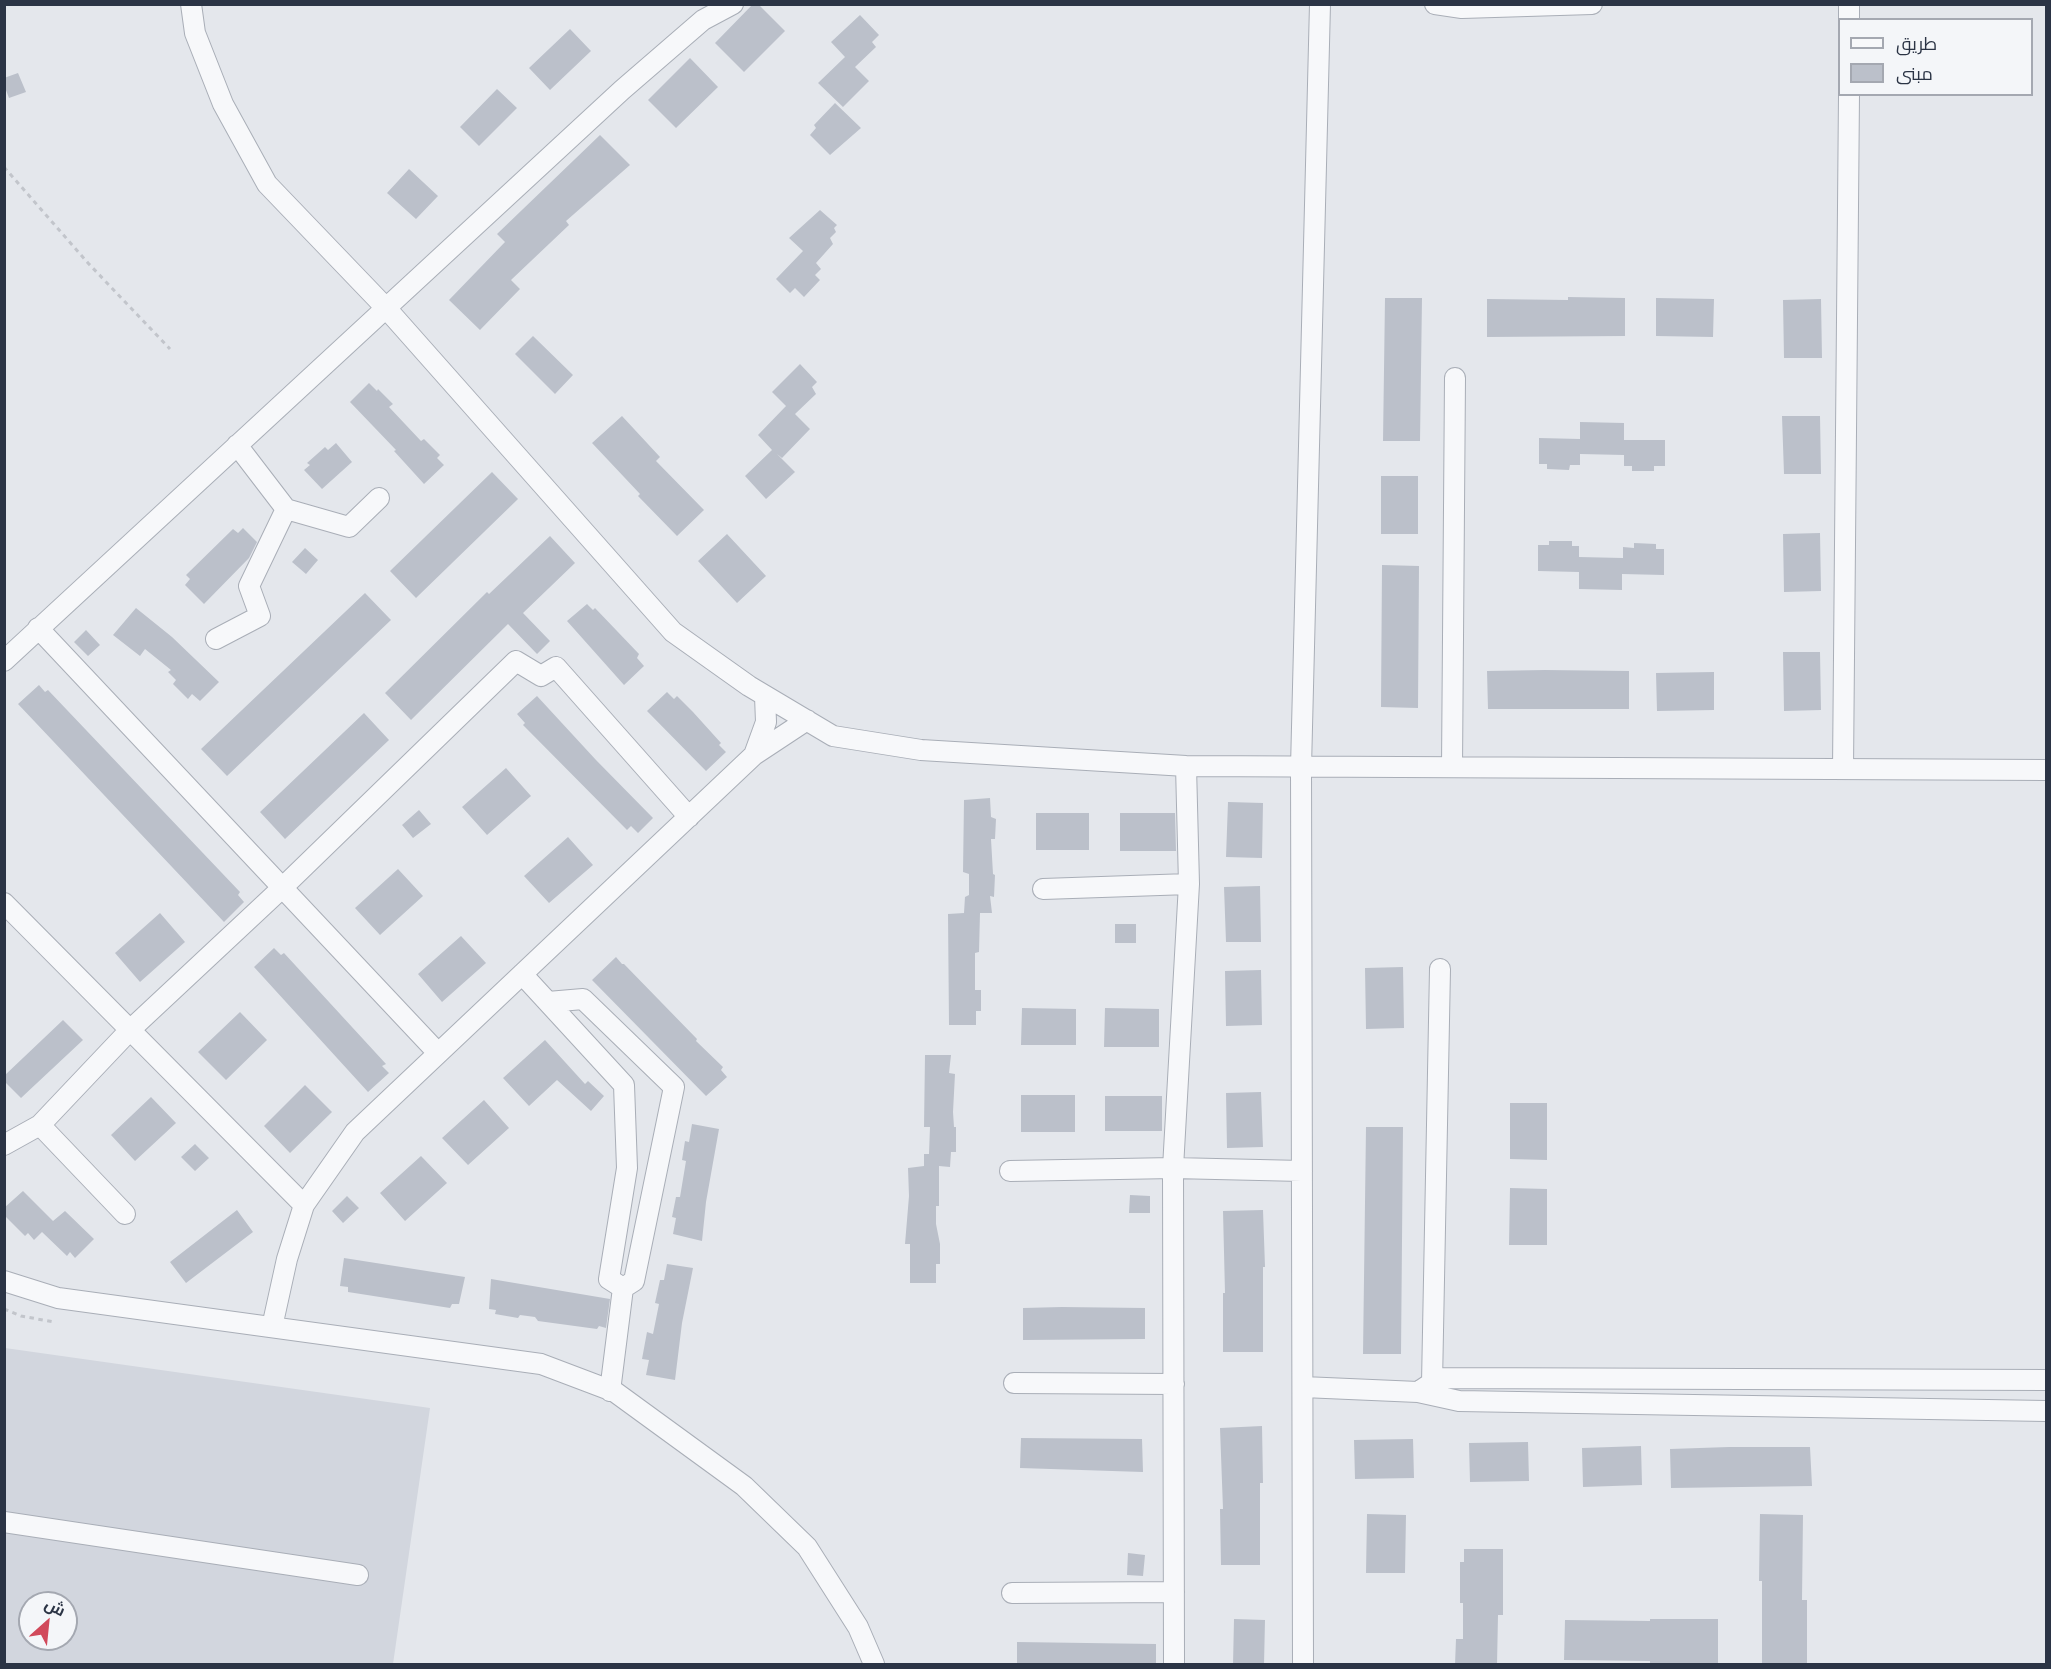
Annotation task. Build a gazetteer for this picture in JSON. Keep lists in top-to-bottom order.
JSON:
{
  "legend": ["طريق", "مبنى"],
  "north": "top right"
}
